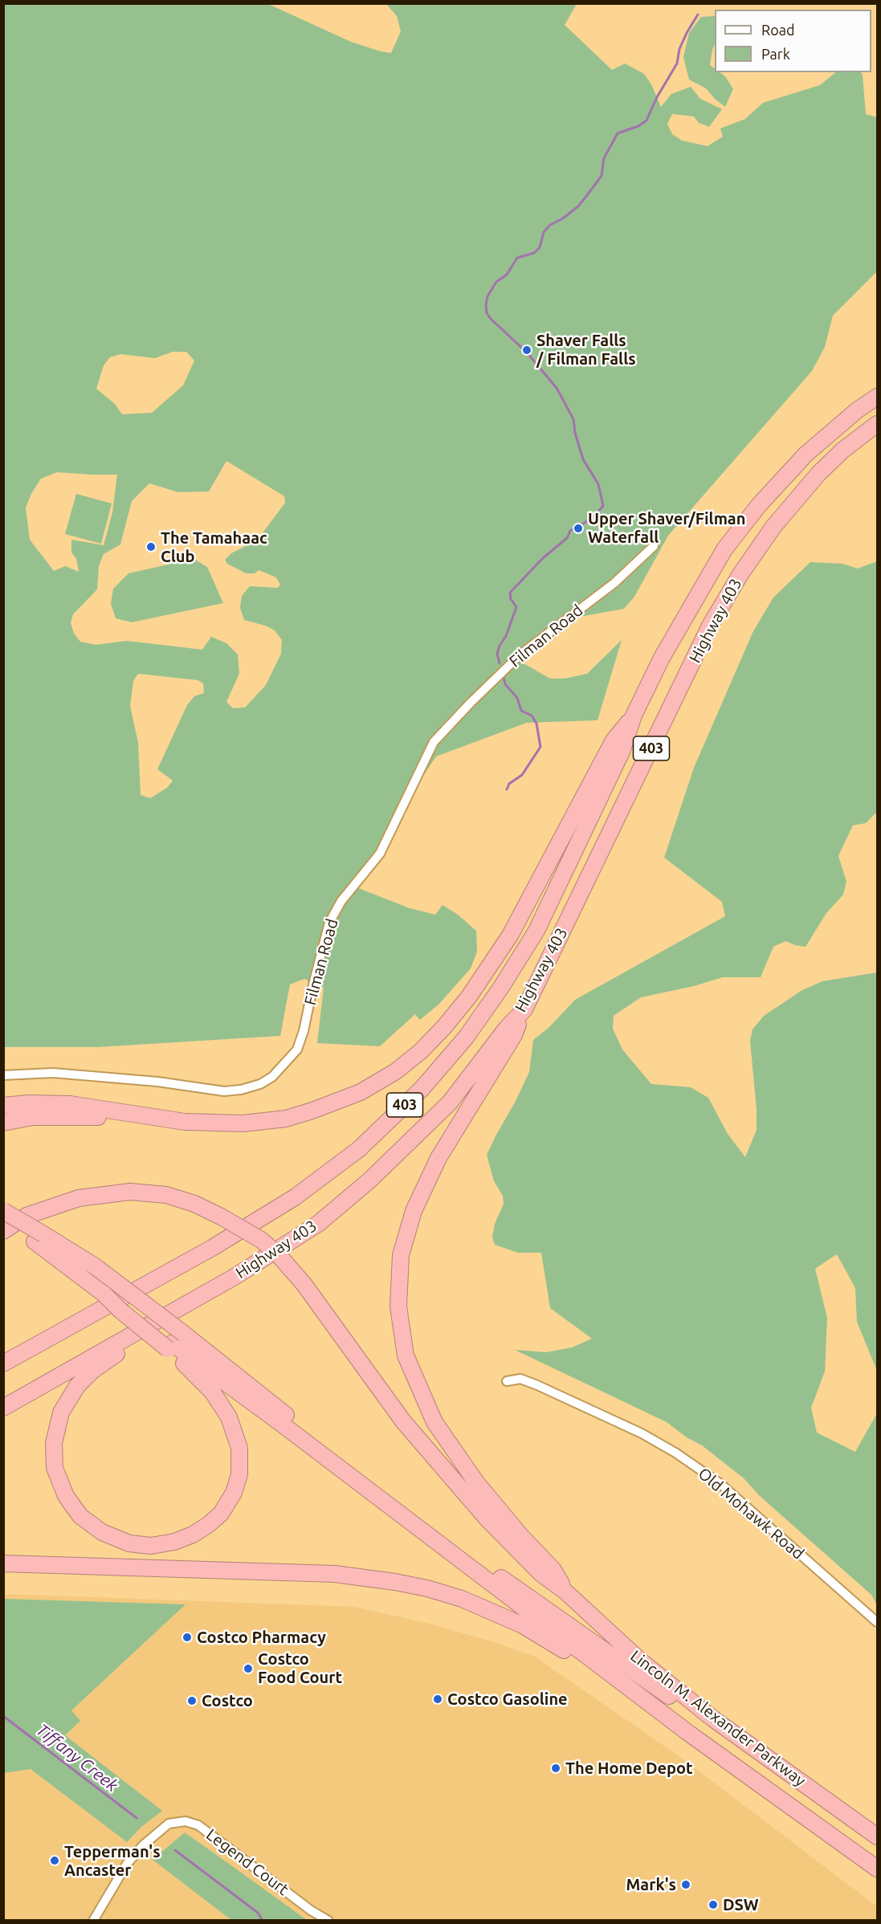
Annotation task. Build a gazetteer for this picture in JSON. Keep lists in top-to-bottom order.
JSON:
{
  "streets": {
    "highway": ["Highway 403", "403", "Lincoln M. Alexander Parkway"],
    "street": ["Filman Road", "Old Mohawk Road", "Legend Court"]
  },
  "water": ["Tiffany Creek"],
  "places": [
    "Shaver Falls / Filman Falls",
    "Upper Shaver/Filman Waterfall",
    "The Tamahaac Club",
    "Costco Pharmacy",
    "Costco Food Court",
    "Costco Gasoline",
    "Costco",
    "The Home Depot",
    "Tepperman's Ancaster",
    "Mark's",
    "DSW"
  ],
  "legend": ["Road", "Park"]
}
